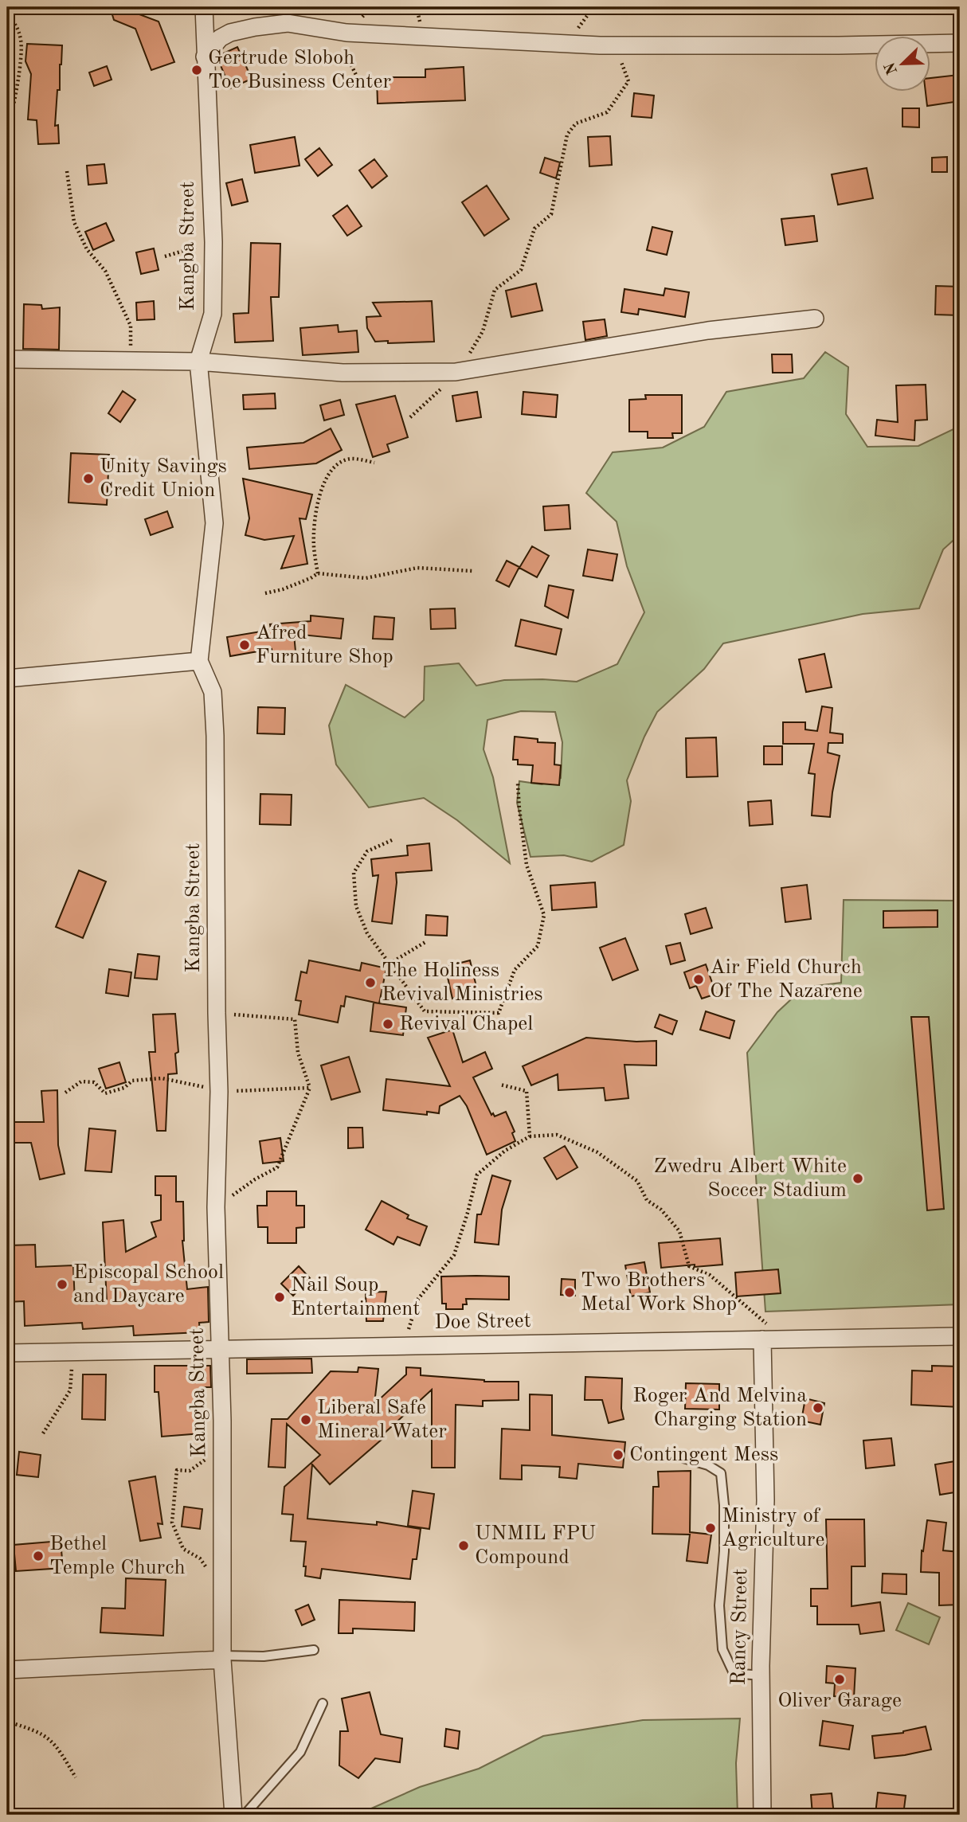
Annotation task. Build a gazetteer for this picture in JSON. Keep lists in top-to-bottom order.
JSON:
{
  "streets": {
    "street": ["Kangba Street", "Doe Street", "Rancy Street"]
  },
  "crossings": [
    ["Kangba Street", "Doe Street"],
    ["Doe Street", "Rancy Street"]
  ],
  "places": [
    "Gertrude Sloboh Toe Business Center",
    "Unity Savings Credit Union",
    "Afred Furniture Shop",
    "Air Field Church Of The Nazarene",
    "The Holiness Revival Ministries",
    "Revival Chapel",
    "Zwedru Albert White Soccer Stadium",
    "Episcopal School and Daycare",
    "Two Brothers Metal Work Shop",
    "Nail Soup Entertainment",
    "Roger And Melvina Charging Station",
    "Liberal Safe Mineral Water",
    "Contingent Mess",
    "Ministry of Agriculture",
    "UNMIL FPU Compound",
    "Bethel Temple Church",
    "Oliver Garage"
  ],
  "north": "bottom left"
}
